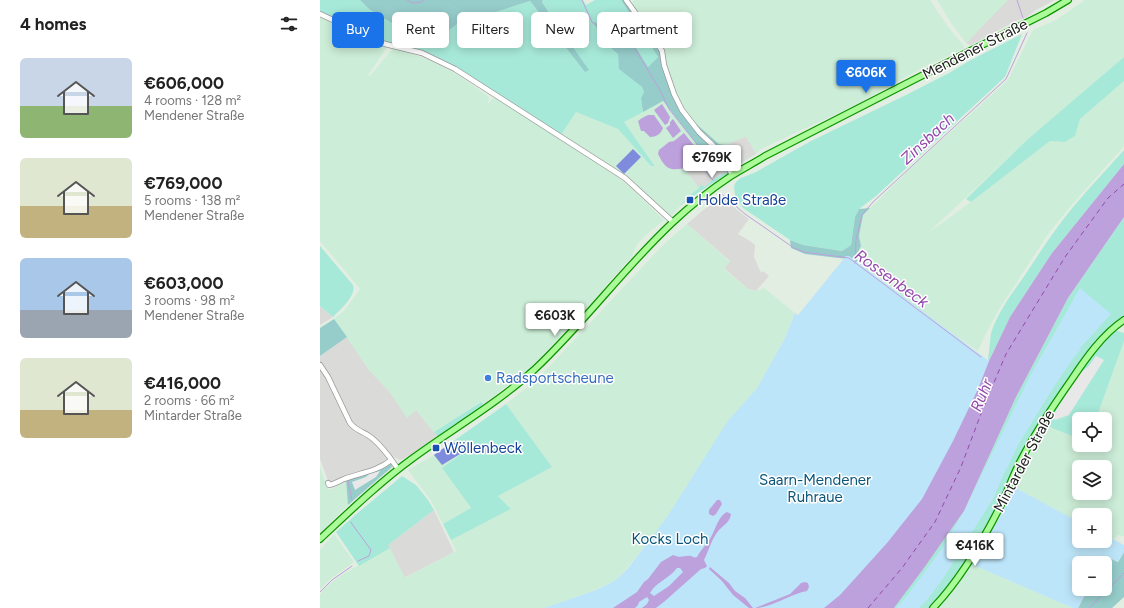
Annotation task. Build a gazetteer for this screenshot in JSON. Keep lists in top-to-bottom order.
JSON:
{
  "streets": {
    "main road": ["Mendener Straße", "Mintarder Straße"]
  },
  "water": ["Zinsbach", "Rossenbeck", "Ruhr"],
  "parks": ["Saarn-Mendener Ruhraue", "Kocks Loch"],
  "places": {
    "transit": ["Holde Straße", "Wöllenbeck"],
    "other": ["Radsportscheune"]
  },
  "page": {
    "heading": "4 homes",
    "chip": [
      "Buy",
      "Rent",
      "Filters",
      "New",
      "Apartment"
    ],
    "list": [
      {
        "name": "€606,000",
        "note": "4 rooms · 128 m² · Mendener Straße"
      },
      {
        "name": "€769,000",
        "note": "5 rooms · 138 m² · Mendener Straße"
      },
      {
        "name": "€603,000",
        "note": "3 rooms · 98 m² · Mendener Straße"
      },
      {
        "name": "€416,000",
        "note": "2 rooms · 66 m² · Mintarder Straße"
      }
    ],
    "price": [
      "€606K",
      "€769K",
      "€603K",
      "€416K"
    ],
    "map_buttons": ["+", "−"]
  }
}
